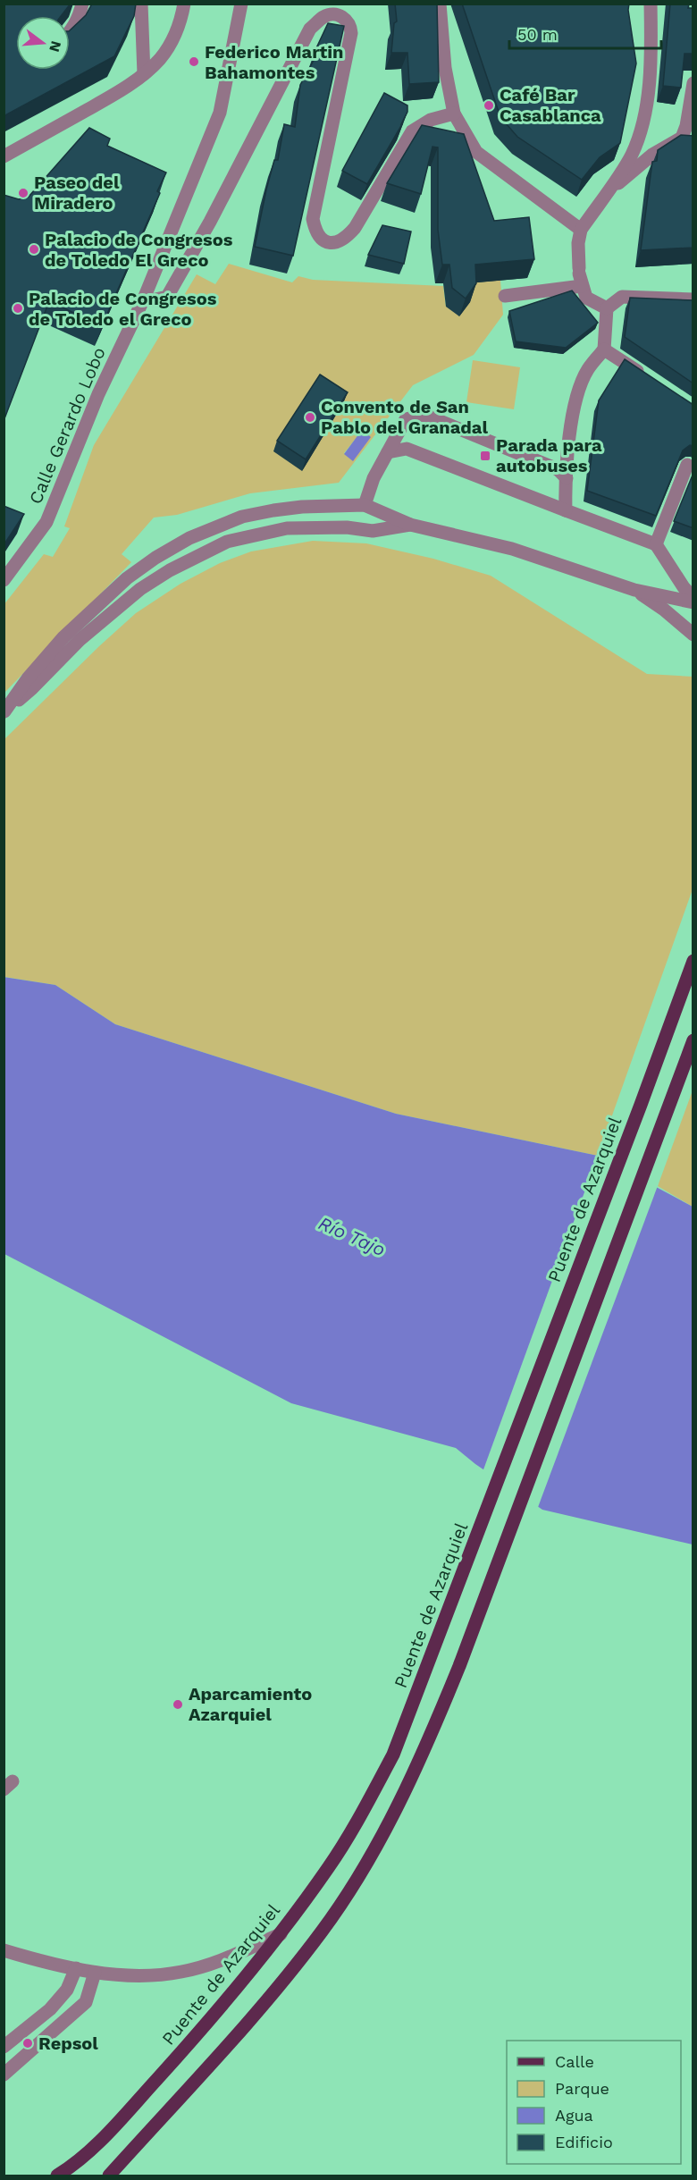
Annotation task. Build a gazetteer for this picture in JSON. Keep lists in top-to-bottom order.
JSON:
{
  "streets": {
    "main road": ["Puente de Azarquiel"],
    "street": ["Calle Gerardo Lobo"]
  },
  "water": ["Río Tajo"],
  "places": {
    "other": [
      "Federico Martin Bahamontes",
      "Café Bar Casablanca",
      "Paseo del Miradero",
      "Palacio de Congresos de Toledo El Greco",
      "Palacio de Congresos de Toledo el Greco",
      "Convento de San Pablo del Granadal",
      "Aparcamiento Azarquiel",
      "Repsol"
    ],
    "transit": ["Parada para autobuses"]
  },
  "legend": [
    "Calle",
    "Parque",
    "Agua",
    "Edificio"
  ],
  "scale_bar": "50 m",
  "north": "right"
}
